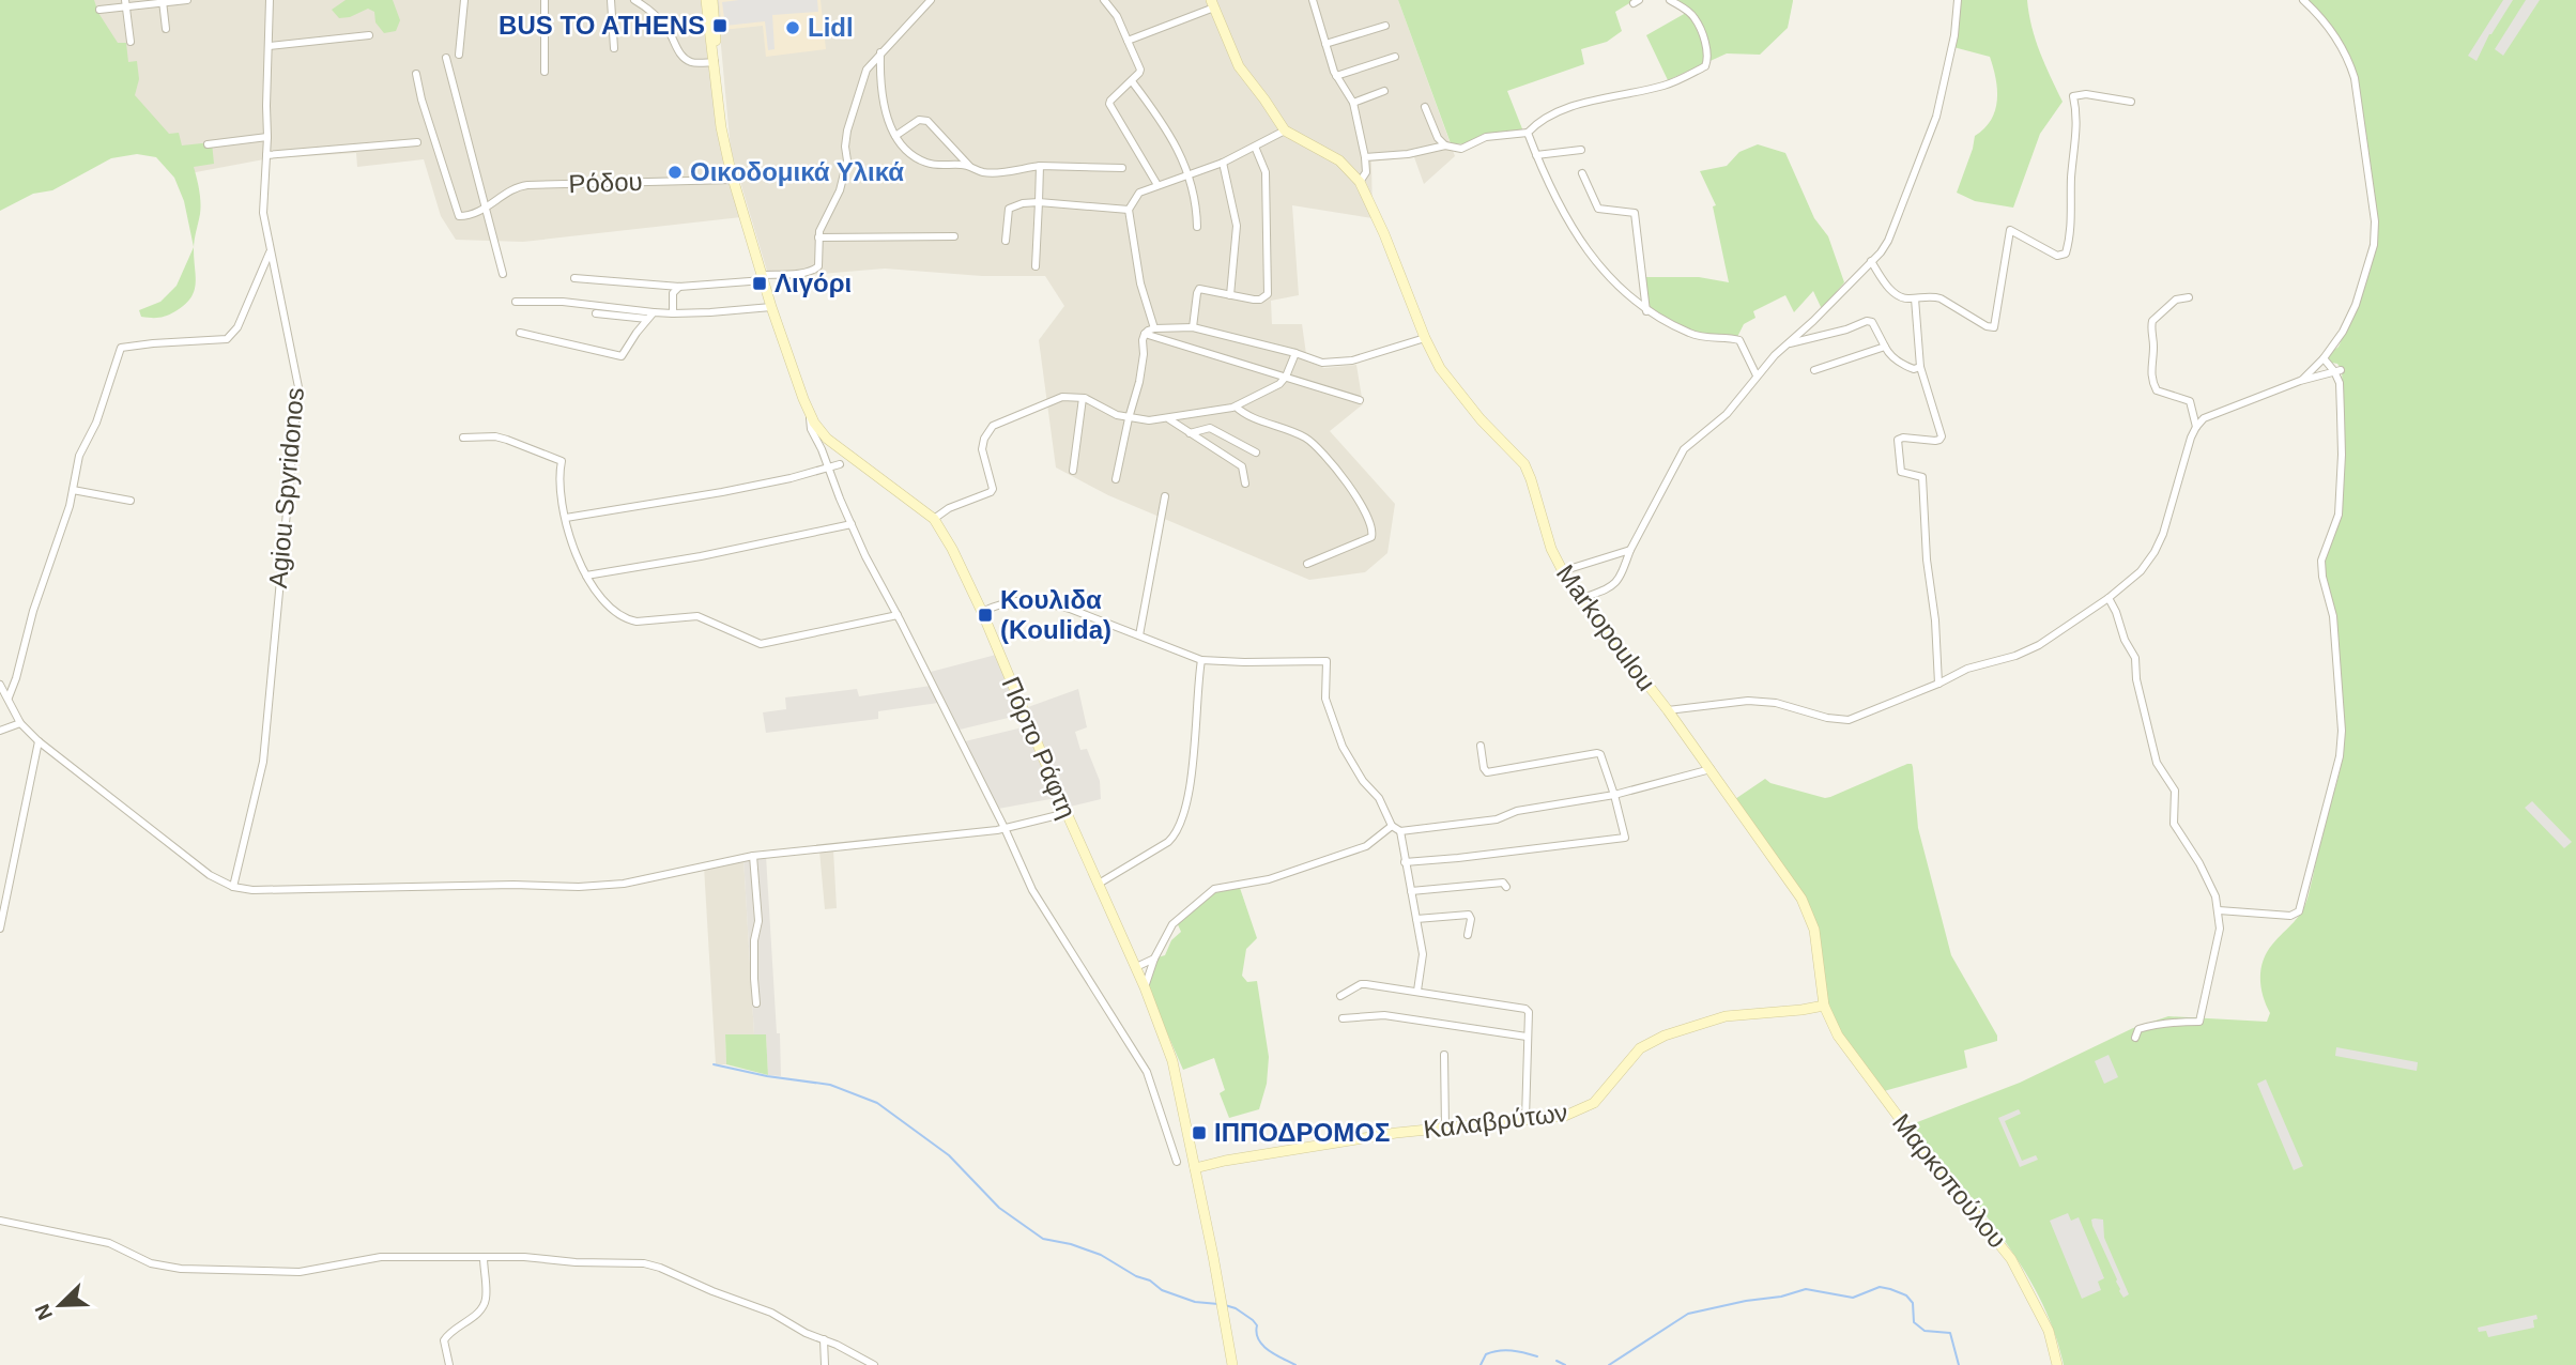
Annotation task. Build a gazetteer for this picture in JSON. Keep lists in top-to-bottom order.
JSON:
{
  "streets": {
    "main road": [
      "Markopoulou",
      "Πόρτο Ράφτη",
      "Καλαβρύτων",
      "Μαρκοπούλου"
    ],
    "street": ["Ρόδου", "Agiou Spyridonos"]
  },
  "crossings": [
    ["Ρόδου", "Πόρτο Ράφτη"],
    ["Markopoulou", "Καλαβρύτων"],
    ["Markopoulou", "Μαρκοπούλου"],
    ["Πόρτο Ράφτη", "Καλαβρύτων"],
    ["Καλαβρύτων", "Μαρκοπούλου"]
  ],
  "places": {
    "transit": [
      "BUS TO ATHENS",
      "Λιγόρι",
      "Κουλιδα (Koulida)",
      "ΙΠΠΟΔΡΟΜΟΣ"
    ],
    "other": ["Lidl", "Οικοδομικά Υλικά"]
  },
  "north": "bottom left"
}
